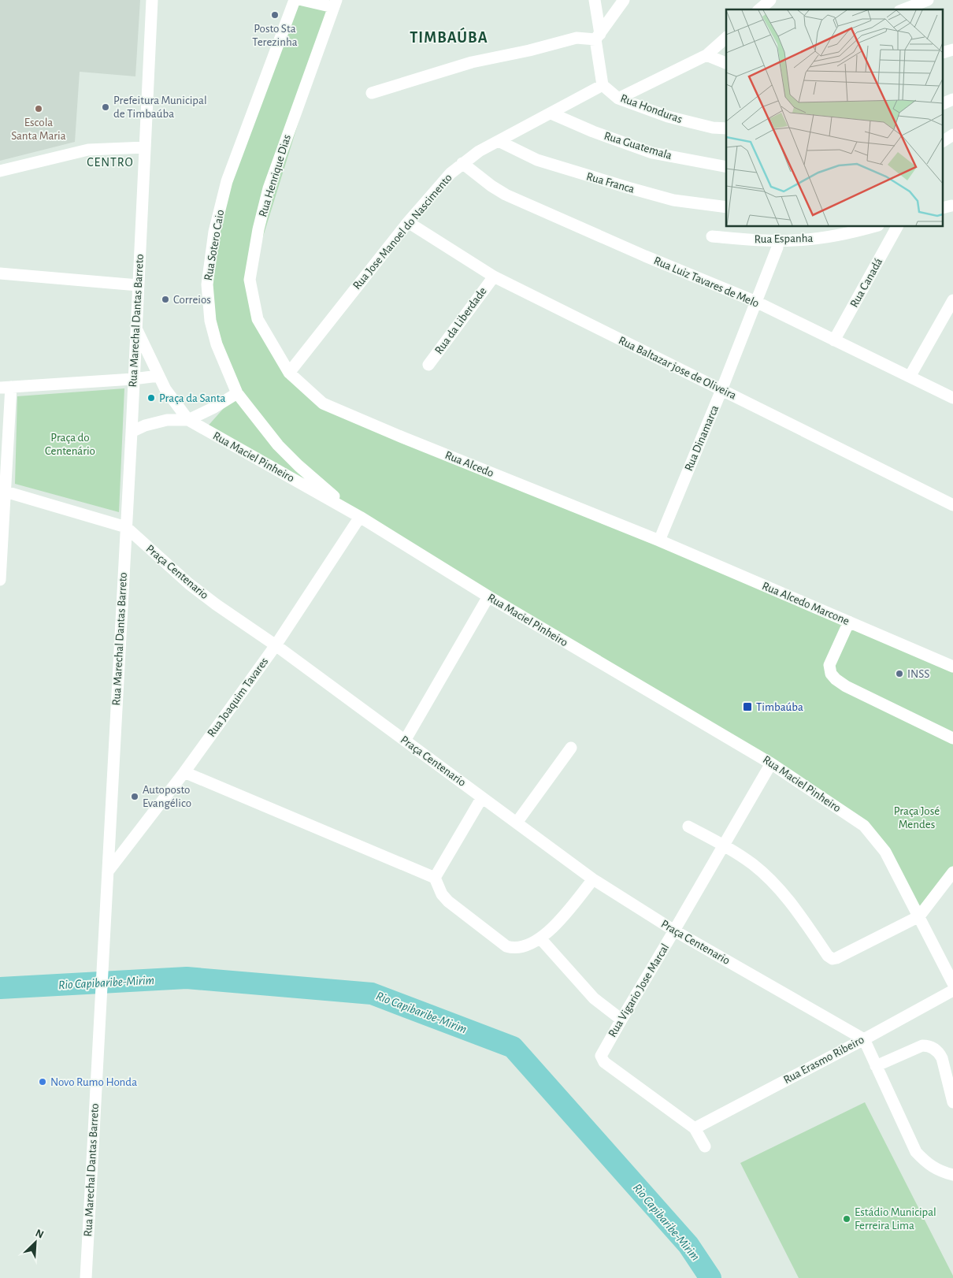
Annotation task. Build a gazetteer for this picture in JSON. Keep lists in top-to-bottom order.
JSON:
{
  "streets": {
    "street": [
      "Rua Honduras",
      "Rua Guatemala",
      "Rua Henrique Dias",
      "Rua Franca",
      "Rua Jose Manoel do Nascimento",
      "Rua Espanha",
      "Rua Sotero Caio",
      "Rua Luiz Tavares de Melo",
      "Rua Canadá",
      "Rua Marechal Dantas Barreto",
      "Rua da Liberdade",
      "Rua Baltazar jose de Oliveira",
      "Rua Dinamarca",
      "Rua Maciel Pinheiro",
      "Rua Alcedo",
      "Praça Centenario",
      "Rua Alcedo Marcone",
      "Rua Joaquim Tavares",
      "Rua Vigario Jose Marcal",
      "Rua Erasmo Ribeiro"
    ]
  },
  "crossings": [
    ["Rua Honduras", "Rua Jose Manoel do Nascimento"],
    ["Rua Guatemala", "Rua Jose Manoel do Nascimento"],
    ["Rua Henrique Dias", "Rua Jose Manoel do Nascimento"],
    ["Rua Henrique Dias", "Rua Alcedo"],
    ["Rua Franca", "Rua Jose Manoel do Nascimento"],
    ["Rua Jose Manoel do Nascimento", "Rua Luiz Tavares de Melo"],
    ["Rua Jose Manoel do Nascimento", "Rua Baltazar jose de Oliveira"],
    ["Rua Jose Manoel do Nascimento", "Rua Alcedo"],
    ["Rua Sotero Caio", "Rua Maciel Pinheiro"],
    ["Rua Sotero Caio", "Rua Joaquim Tavares"],
    ["Rua Luiz Tavares de Melo", "Rua Canadá"],
    ["Rua Luiz Tavares de Melo", "Rua Dinamarca"],
    ["Rua Marechal Dantas Barreto", "Rua Maciel Pinheiro"],
    ["Rua Marechal Dantas Barreto", "Praça Centenario"],
    ["Rua Marechal Dantas Barreto", "Rua Joaquim Tavares"],
    ["Rua da Liberdade", "Rua Baltazar jose de Oliveira"],
    ["Rua Baltazar jose de Oliveira", "Rua Dinamarca"],
    ["Rua Dinamarca", "Rua Alcedo"],
    ["Rua Dinamarca", "Rua Alcedo Marcone"],
    ["Rua Maciel Pinheiro", "Rua Joaquim Tavares"],
    ["Rua Maciel Pinheiro", "Rua Vigario Jose Marcal"],
    ["Rua Alcedo", "Rua Alcedo Marcone"],
    ["Praça Centenario", "Rua Joaquim Tavares"],
    ["Praça Centenario", "Rua Vigario Jose Marcal"],
    ["Praça Centenario", "Rua Erasmo Ribeiro"],
    ["Rua Vigario Jose Marcal", "Rua Erasmo Ribeiro"]
  ],
  "districts": ["TIMBAÚBA", "CENTRO"],
  "water": ["Rio Capibaribe-Mirim"],
  "parks": ["Praça do Centenário", "Praça José Mendes"],
  "places": {
    "other": [
      "Posto Sta Terezinha",
      "Prefeitura Municipal de Timbaúba",
      "Escola Santa Maria",
      "Correios",
      "Praça da Santa",
      "INSS",
      "Autoposto Evangélico",
      "Novo Rumo Honda",
      "Estádio Municipal Ferreira Lima"
    ],
    "transit": ["Timbaúba"]
  },
  "north": "top right"
}
